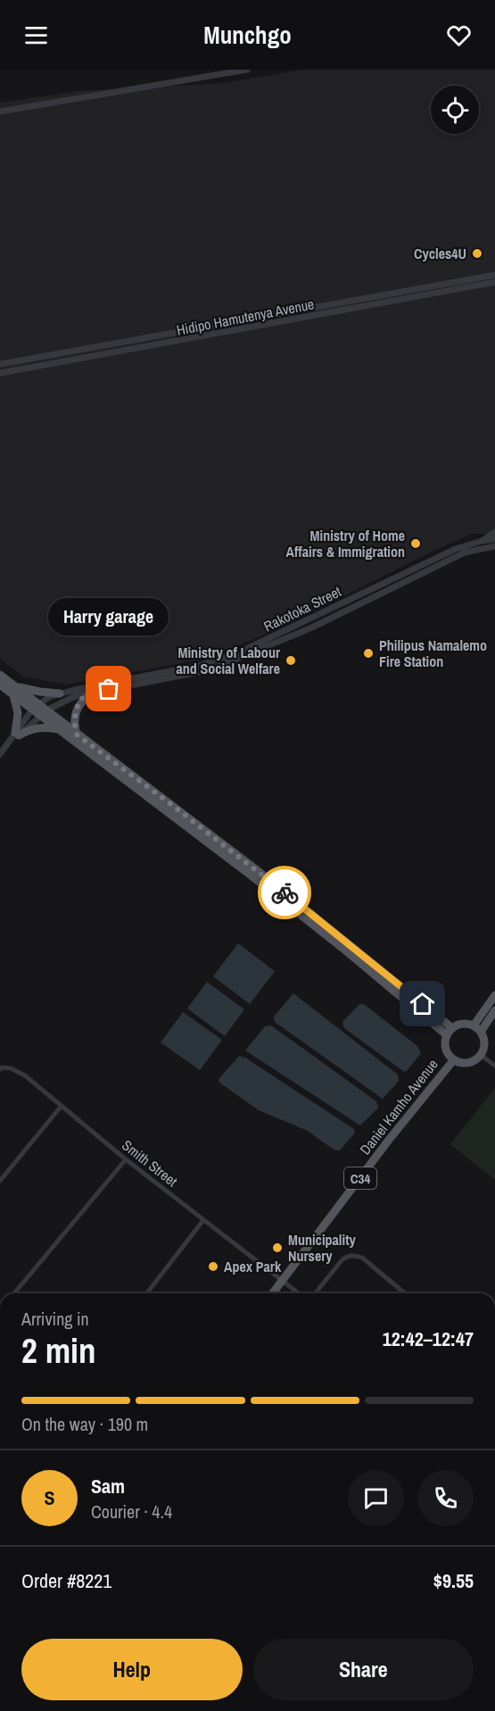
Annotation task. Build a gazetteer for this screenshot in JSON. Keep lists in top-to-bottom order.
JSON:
{
  "streets": {
    "main road": ["Daniel Kamho Avenue", "C34"],
    "street": ["Hidipo Hamutenya Avenue", "Rakotoka Street", "Smith Street"]
  },
  "crossings": [
    ["Daniel Kamho Avenue", "Smith Street"]
  ],
  "places": [
    "Cycles4U",
    "Ministry of Home Affairs & Immigration",
    "Philipus Namalemo Fire Station",
    "Ministry of Labour and Social Welfare",
    "Harry garage",
    "Municipality Nursery",
    "Apex Park"
  ],
  "page": {
    "header": "Munchgo",
    "bubble": "Harry garage",
    "heading": ["2 min", "Arriving in", "12:42–12:47"],
    "panel": [
      "Sam",
      "Courier · 4.4",
      "Order #8221",
      "$9.55"
    ],
    "bar": "On the way · 190 m",
    "round": "S",
    "buttons": ["Help", "Share"]
  }
}
